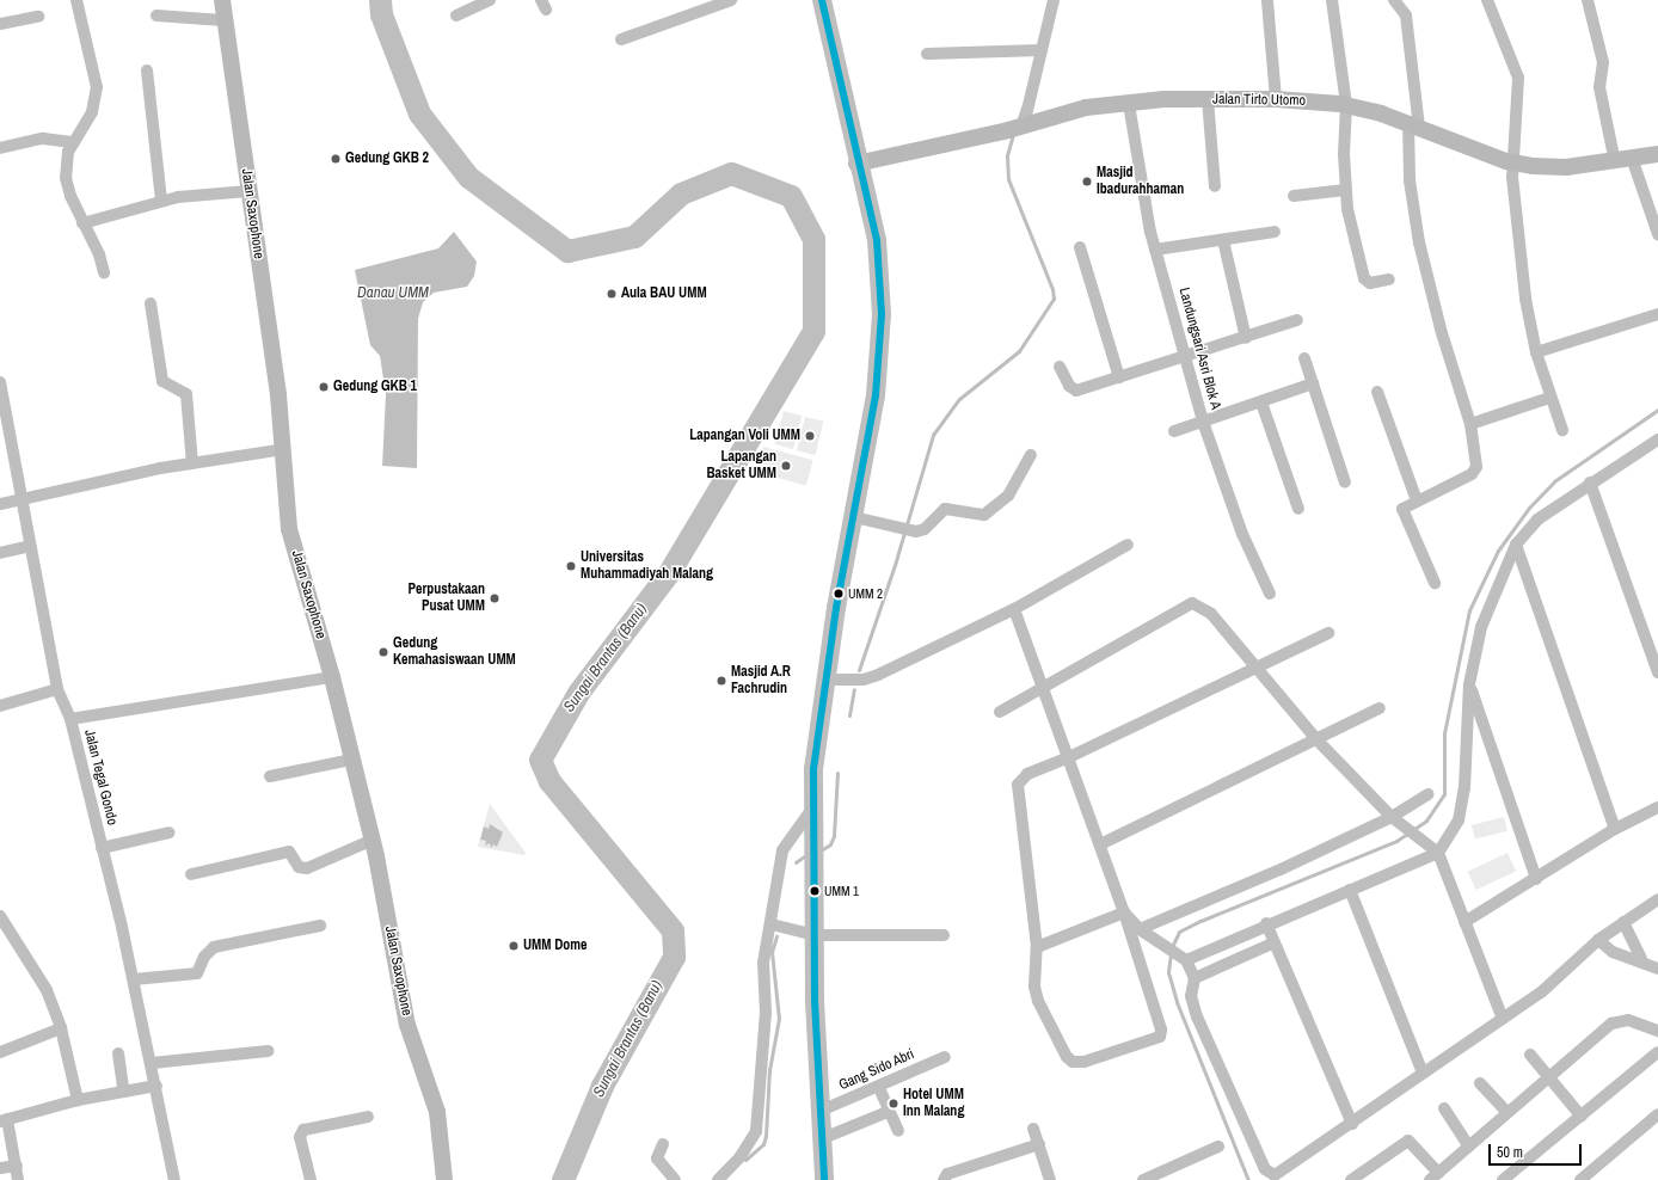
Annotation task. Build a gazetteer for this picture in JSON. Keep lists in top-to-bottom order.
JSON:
{
  "streets": {
    "main road": ["Jalan Tirto Utomo", "Jalan Saxophone"],
    "street": ["Landungsari Asri Blok A", "Jalan Tegal Gondo", "Gang Sido Abri"]
  },
  "crossings": [
    ["Jalan Tirto Utomo", "Landungsari Asri Blok A"]
  ],
  "water": ["Danau UMM", "Sungai Brantas (Banu)"],
  "places": [
    "Gedung GKB 2",
    "Masjid Ibadurahhaman",
    "Aula BAU UMM",
    "Gedung GKB 1",
    "Lapangan Voli UMM",
    "Lapangan Basket UMM",
    "Universitas Muhammadiyah Malang",
    "UMM 2",
    "Perpustakaan Pusat UMM",
    "Gedung Kemahasiswaan UMM",
    "Masjid A.R Fachrudin",
    "UMM 1",
    "UMM Dome",
    "Hotel UMM Inn Malang"
  ],
  "scale_bar": "50 m"
}
